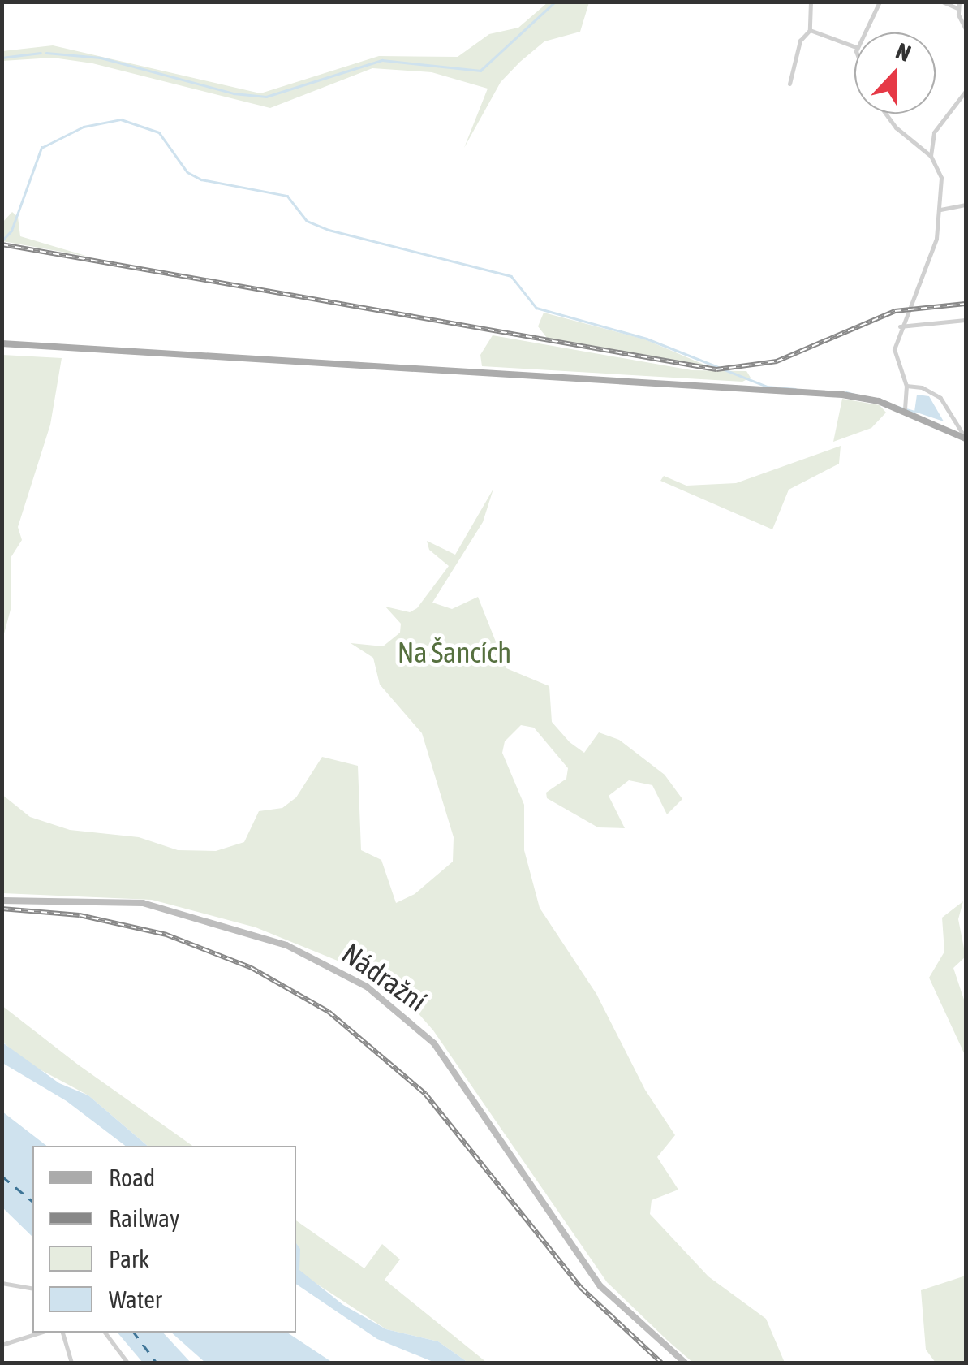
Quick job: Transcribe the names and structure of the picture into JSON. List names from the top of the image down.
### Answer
{
  "streets": {
    "main road": ["Nádražní"]
  },
  "parks": ["Na Šancích"],
  "legend": [
    "Road",
    "Railway",
    "Park",
    "Water"
  ],
  "north": "top"
}
